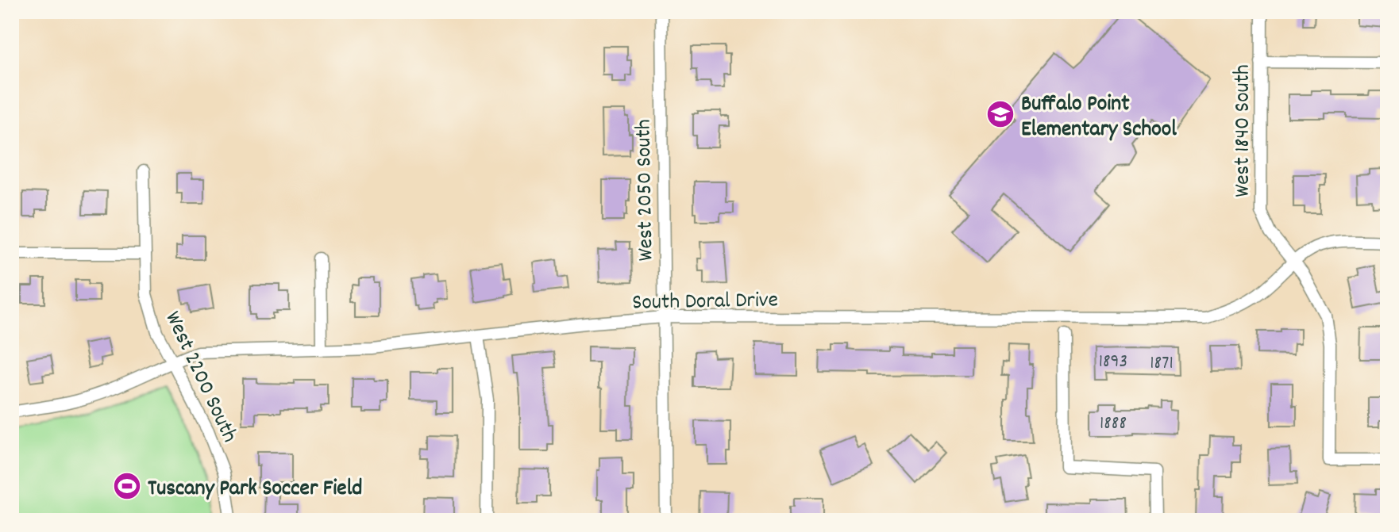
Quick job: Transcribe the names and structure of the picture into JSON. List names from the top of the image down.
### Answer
{
  "streets": {
    "street": [
      "West 1840 South",
      "West 2050 South",
      "South Doral Drive",
      "West 2200 South"
    ]
  },
  "crossings": [
    ["West 1840 South", "South Doral Drive"],
    ["West 2050 South", "South Doral Drive"],
    ["South Doral Drive", "West 2200 South"]
  ],
  "places": {
    "school or university": ["Buffalo Point Elementary School"],
    "sports": ["Tuscany Park Soccer Field"]
  },
  "house_numbers": ["1893", "1871", "1888"]
}
